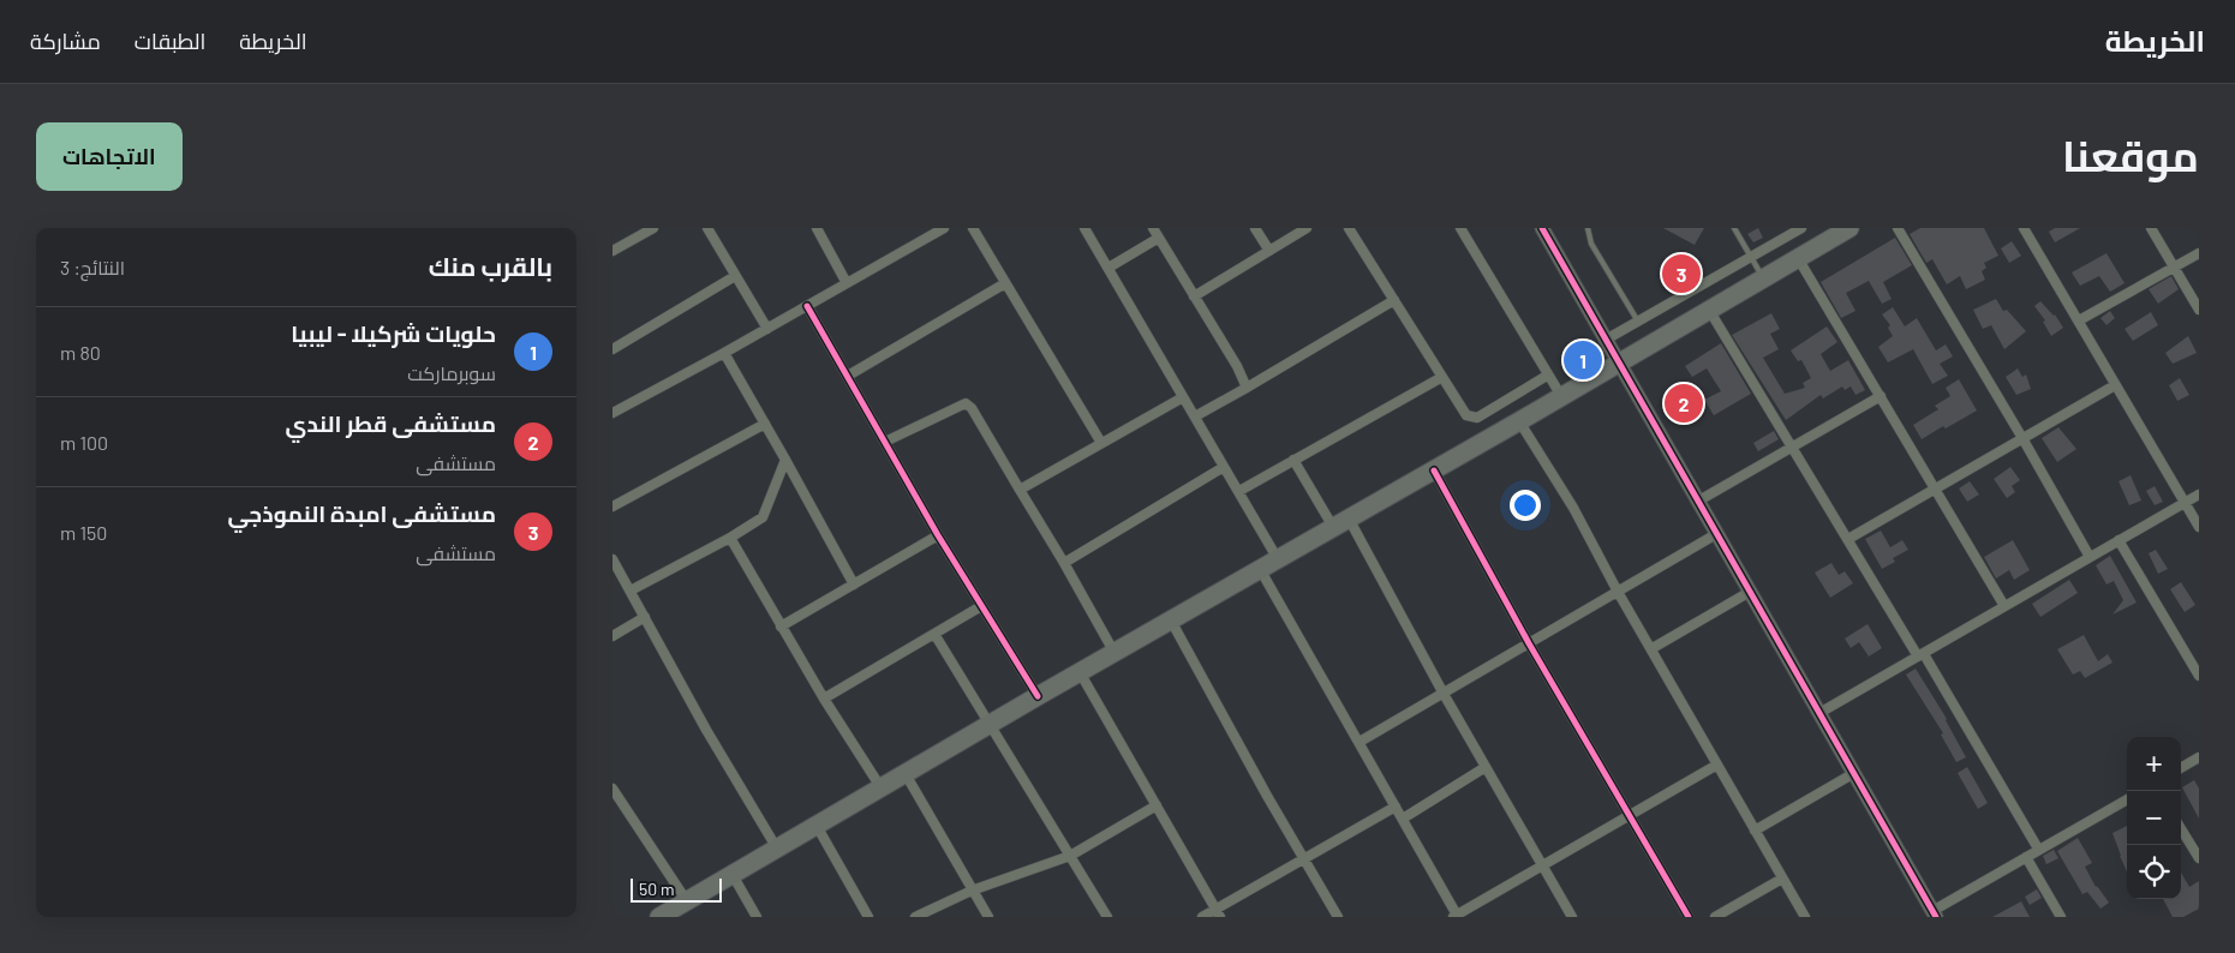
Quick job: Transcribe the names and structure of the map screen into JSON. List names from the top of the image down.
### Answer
{
  "scale_bar": "50 m",
  "page": {
    "header": "الخريطة",
    "nav": ["الخريطة", "الطبقات", "مشاركة"],
    "title": "موقعنا",
    "buttons": "الاتجاهات",
    "heading": ["بالقرب منك", "النتائج: 3"],
    "pins": ["3", "1", "2"],
    "list": [
      {
        "mark": "1",
        "name": "حلويات شركيلا - ليبيا",
        "note": "سوبرماركت",
        "value": "80 m"
      },
      {
        "mark": "2",
        "name": "مستشفى قطر الندي",
        "note": "مستشفى",
        "value": "100 m"
      },
      {
        "mark": "3",
        "name": "مستشفى امبدة النموذجي",
        "note": "مستشفى",
        "value": "150 m"
      }
    ],
    "map_buttons": ["+", "−"],
    "scale": "50 m"
  }
}
